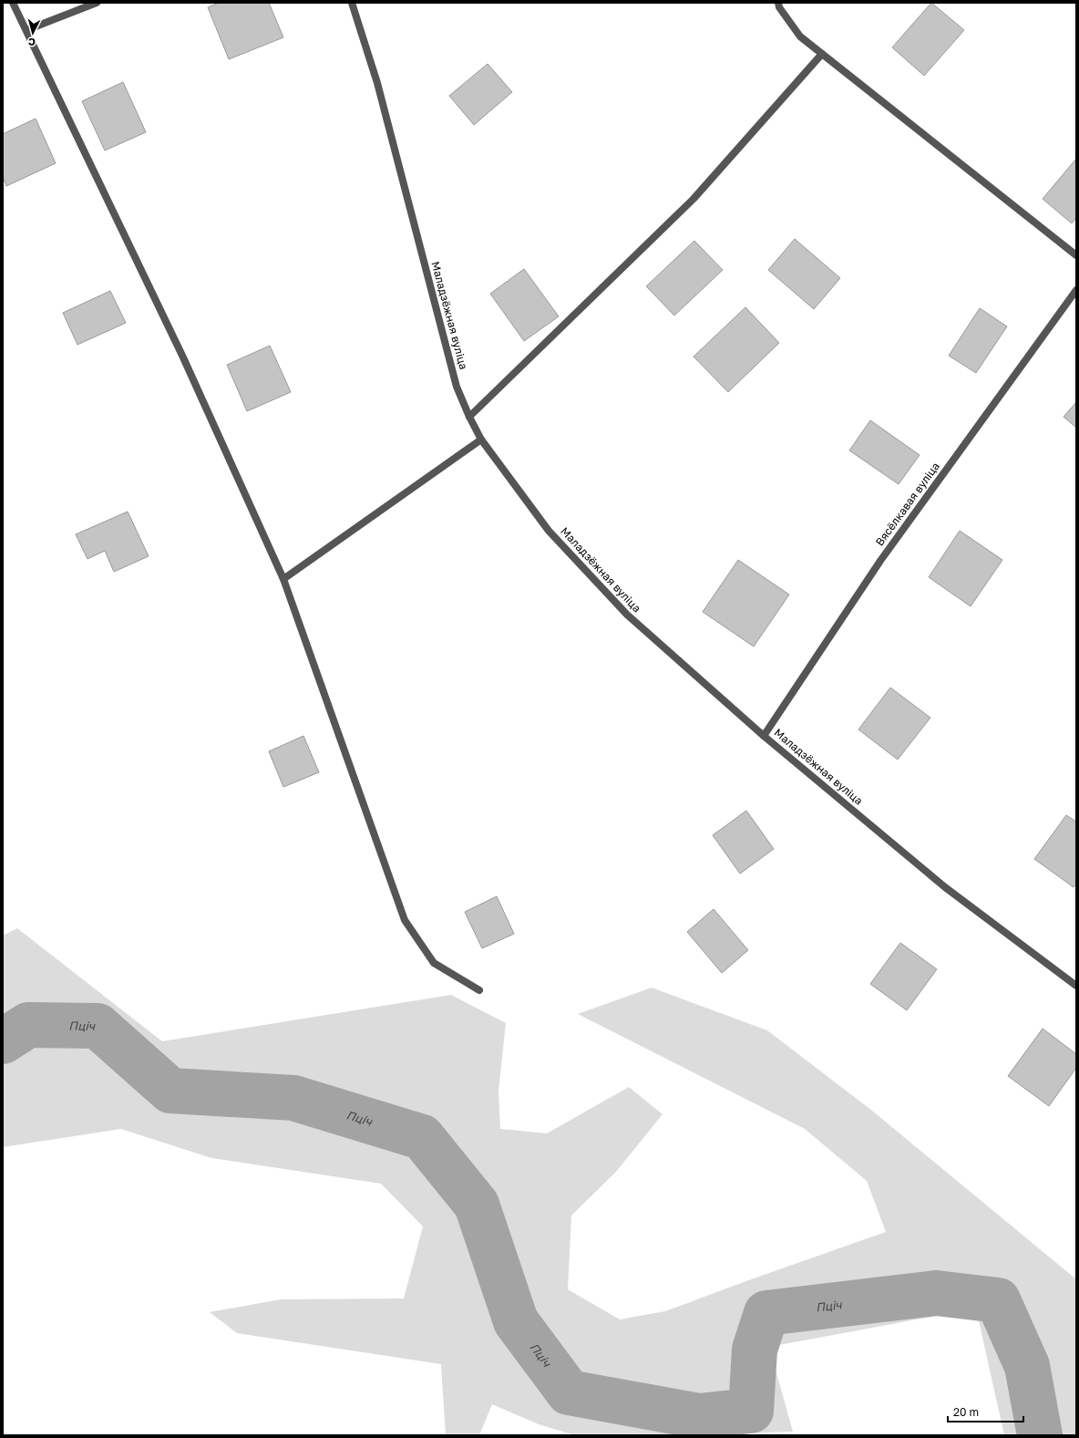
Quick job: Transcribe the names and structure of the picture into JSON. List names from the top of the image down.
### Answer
{
  "streets": {
    "street": ["Маладзёжная вуліца", "Вясёлкавая вуліца"]
  },
  "crossings": [
    ["Маладзёжная вуліца", "Вясёлкавая вуліца"]
  ],
  "water": ["Пціч"],
  "scale_bar": "20 m",
  "north": "bottom"
}
